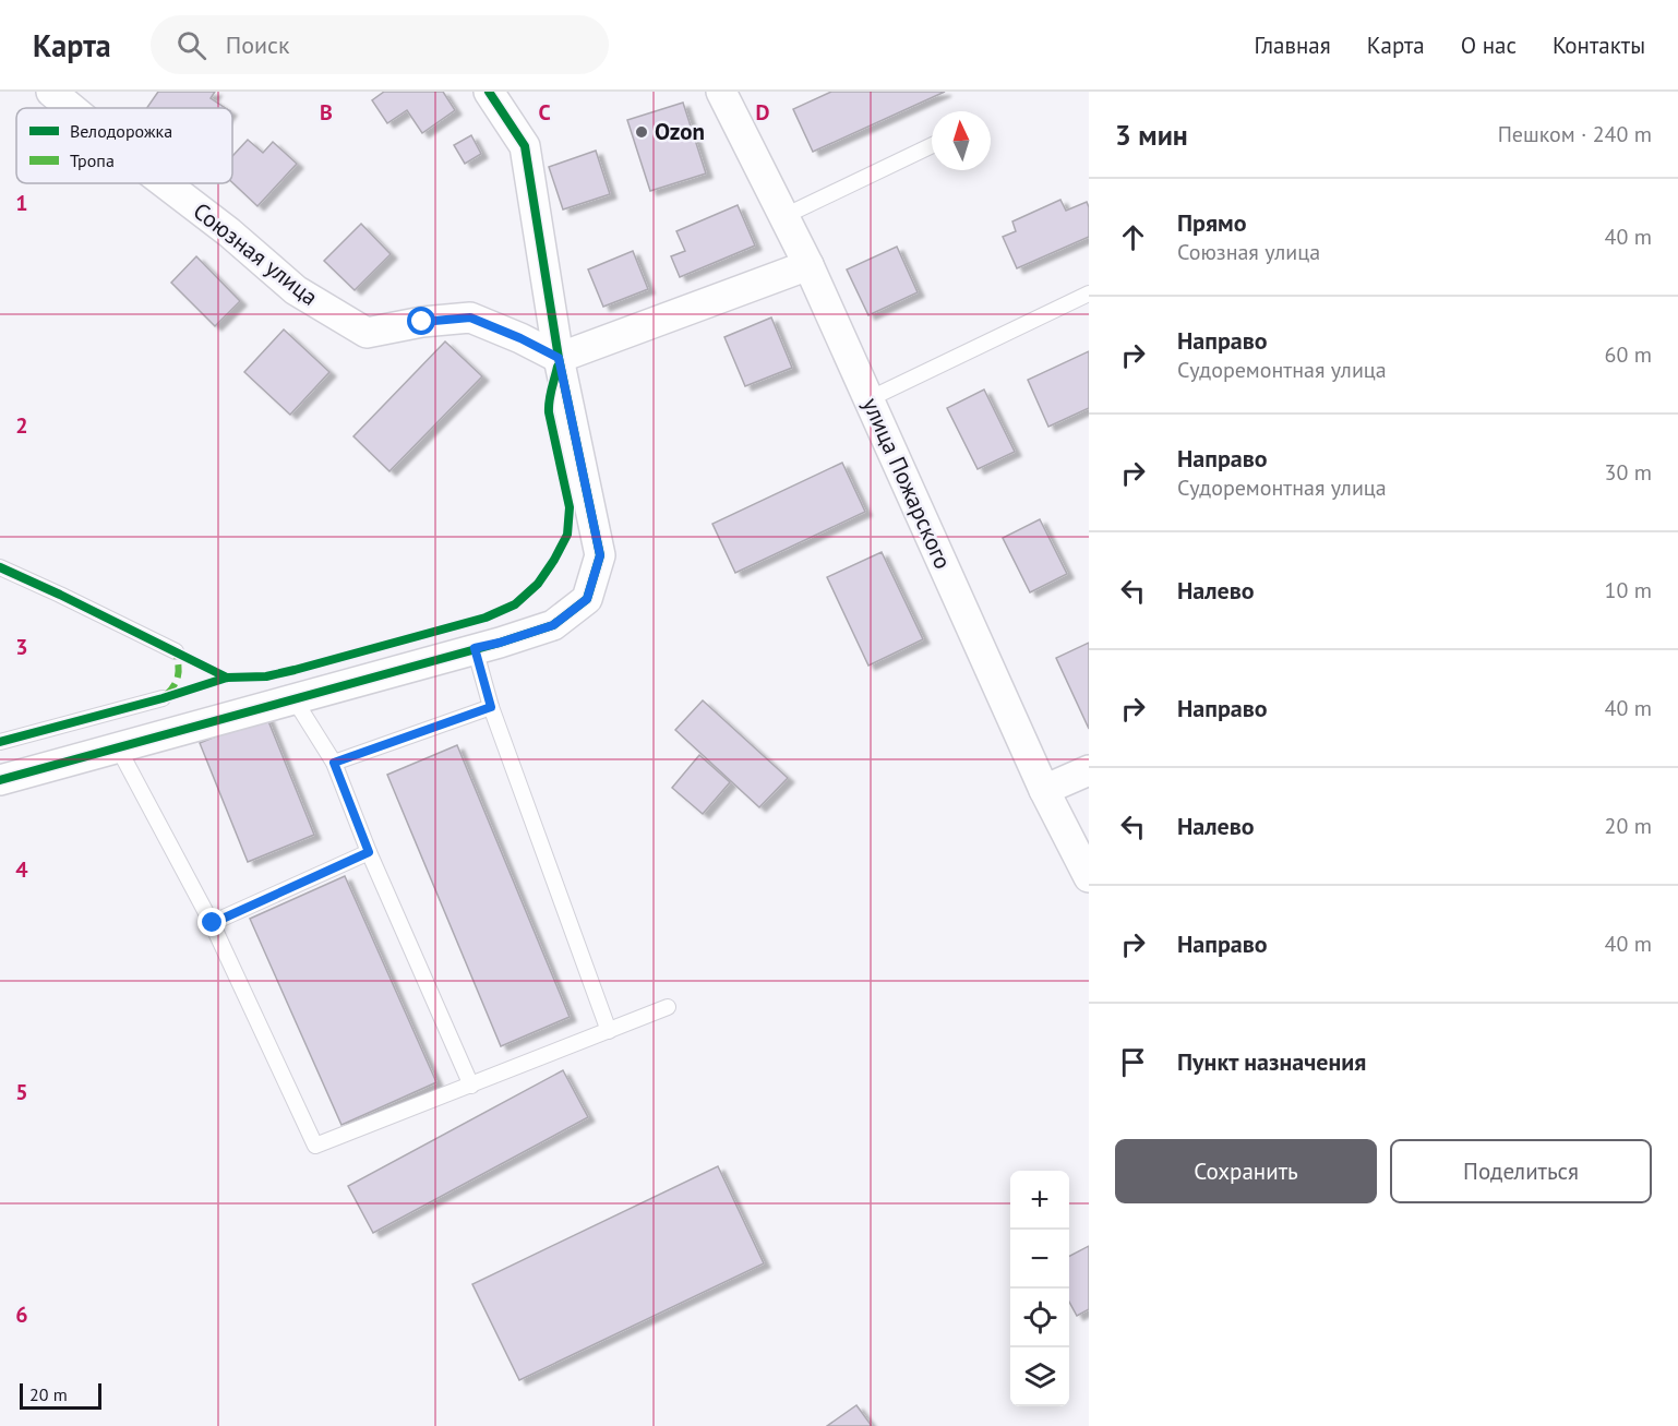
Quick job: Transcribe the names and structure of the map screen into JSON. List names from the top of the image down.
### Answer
{
  "streets": {
    "street": ["Союзная улица", "улица Пожарского"]
  },
  "places": ["Ozon"],
  "legend": ["Велодорожка", "Тропа"],
  "scale_bar": "20 m",
  "north": "top",
  "page": {
    "header": "Карта",
    "search": "Поиск",
    "nav": [
      "Главная",
      "Карта",
      "О нас",
      "Контакты"
    ],
    "heading": ["3 мин", "Пешком · 240 m"],
    "list": [
      ["Прямо", "Союзная улица", "40 m"],
      ["Направо", "Судоремонтная улица", "60 m"],
      ["Направо", "Судоремонтная улица", "30 m"],
      ["Налево", "10 m"],
      ["Направо", "40 m"],
      ["Налево", "20 m"],
      ["Направо", "40 m"],
      "Пункт назначения"
    ],
    "buttons": ["Сохранить", "Поделиться"],
    "map_buttons": ["+", "−"],
    "scale": "20 m"
  },
  "grid": {
    "columns": ["B", "C", "D"],
    "rows": [
      "1",
      "2",
      "3",
      "4",
      "5",
      "6"
    ]
  }
}
